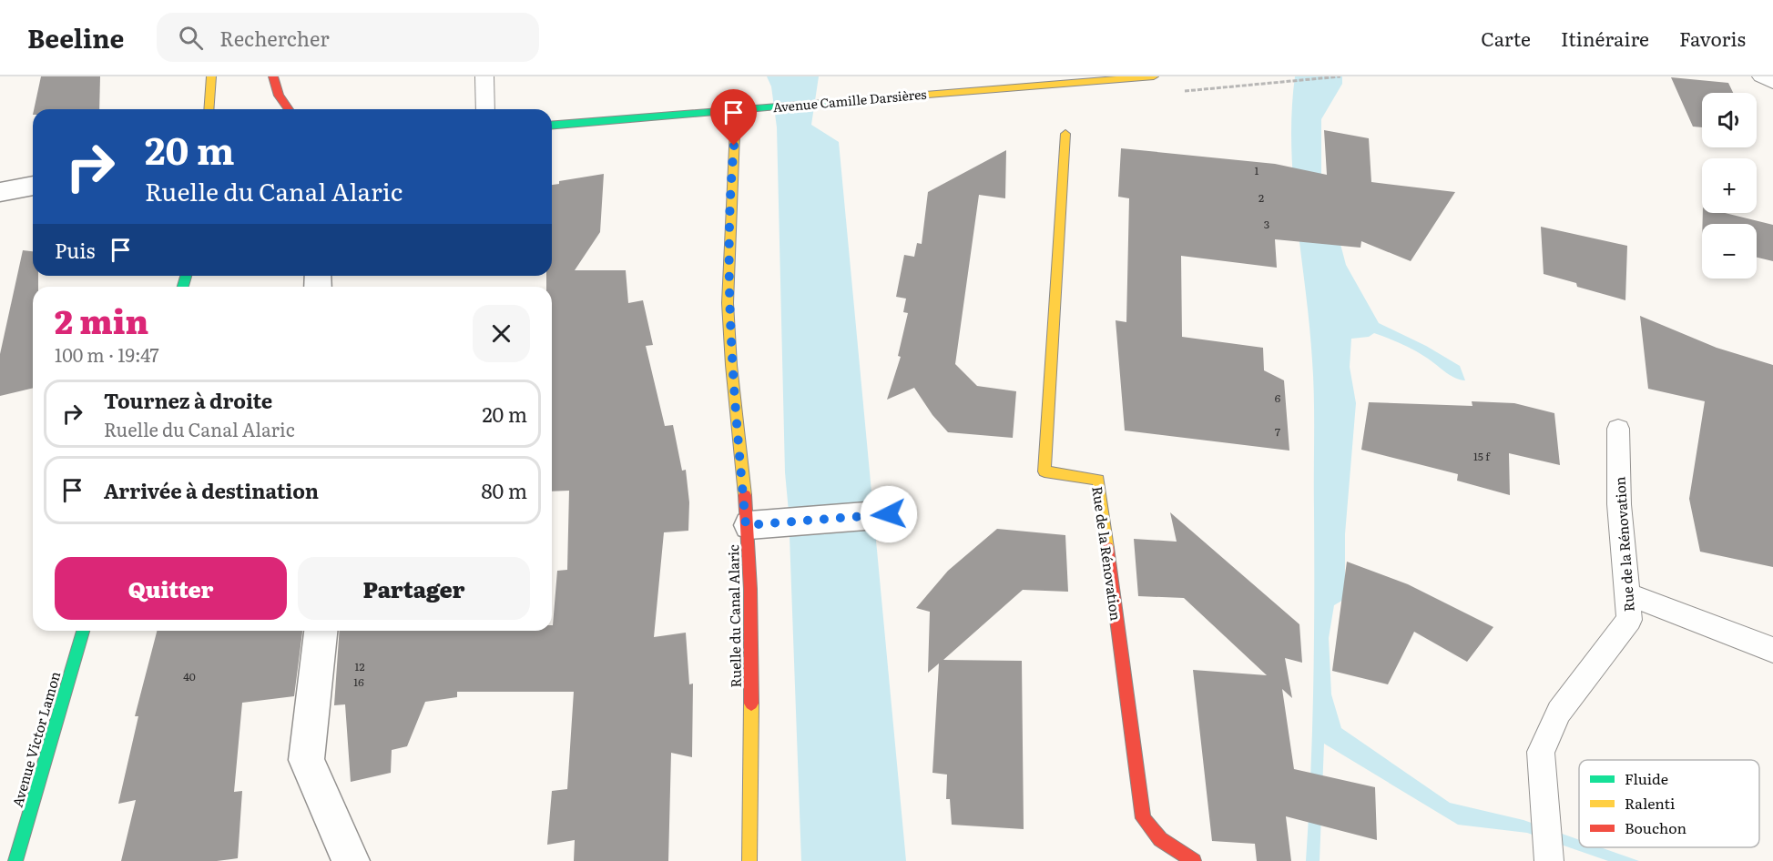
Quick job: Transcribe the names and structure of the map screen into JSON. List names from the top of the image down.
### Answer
{
  "streets": {
    "street": [
      "Avenue Camille Darsières",
      "Rue de la Rénovation",
      "Ruelle du Canal Alaric",
      "Avenue Victor Lamon"
    ]
  },
  "crossings": [
    ["Avenue Camille Darsières", "Ruelle du Canal Alaric"]
  ],
  "house_numbers": [
    "1",
    "2",
    "3",
    "6",
    "7",
    "15 f",
    "12",
    "40",
    "16"
  ],
  "legend": ["Fluide", "Ralenti", "Bouchon"],
  "page": {
    "header": "Beeline",
    "search": "Rechercher",
    "nav": ["Carte", "Itinéraire", "Favoris"],
    "map_buttons": ["+", "−"],
    "turn": ["20 m", "Ruelle du Canal Alaric"],
    "then": "Puis",
    "heading": ["2 min", "100 m · 19:47"],
    "list": [
      {
        "name": "Tournez à droite",
        "note": "Ruelle du Canal Alaric",
        "value": "20 m"
      },
      {
        "name": "Arrivée à destination",
        "value": "80 m"
      }
    ],
    "buttons": ["Quitter", "Partager"]
  }
}
